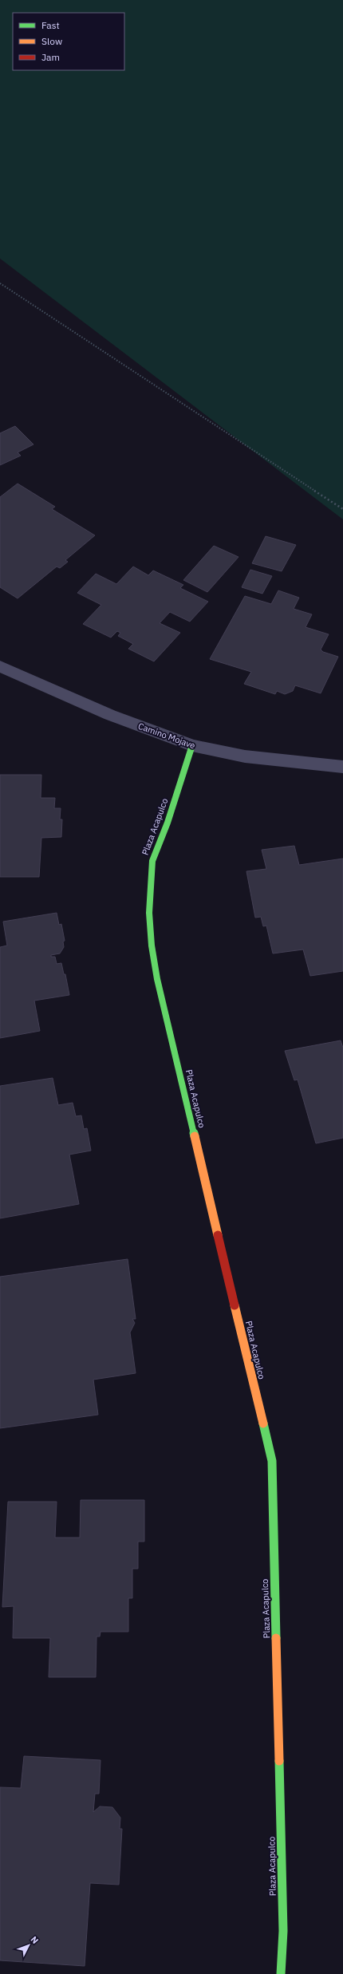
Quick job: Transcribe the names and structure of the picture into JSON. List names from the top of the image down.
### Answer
{
  "streets": {
    "street": ["Camino Mojave", "Plaza Acapulco"]
  },
  "crossings": [
    ["Camino Mojave", "Plaza Acapulco"]
  ],
  "legend": ["Fast", "Slow", "Jam"],
  "north": "top right"
}
